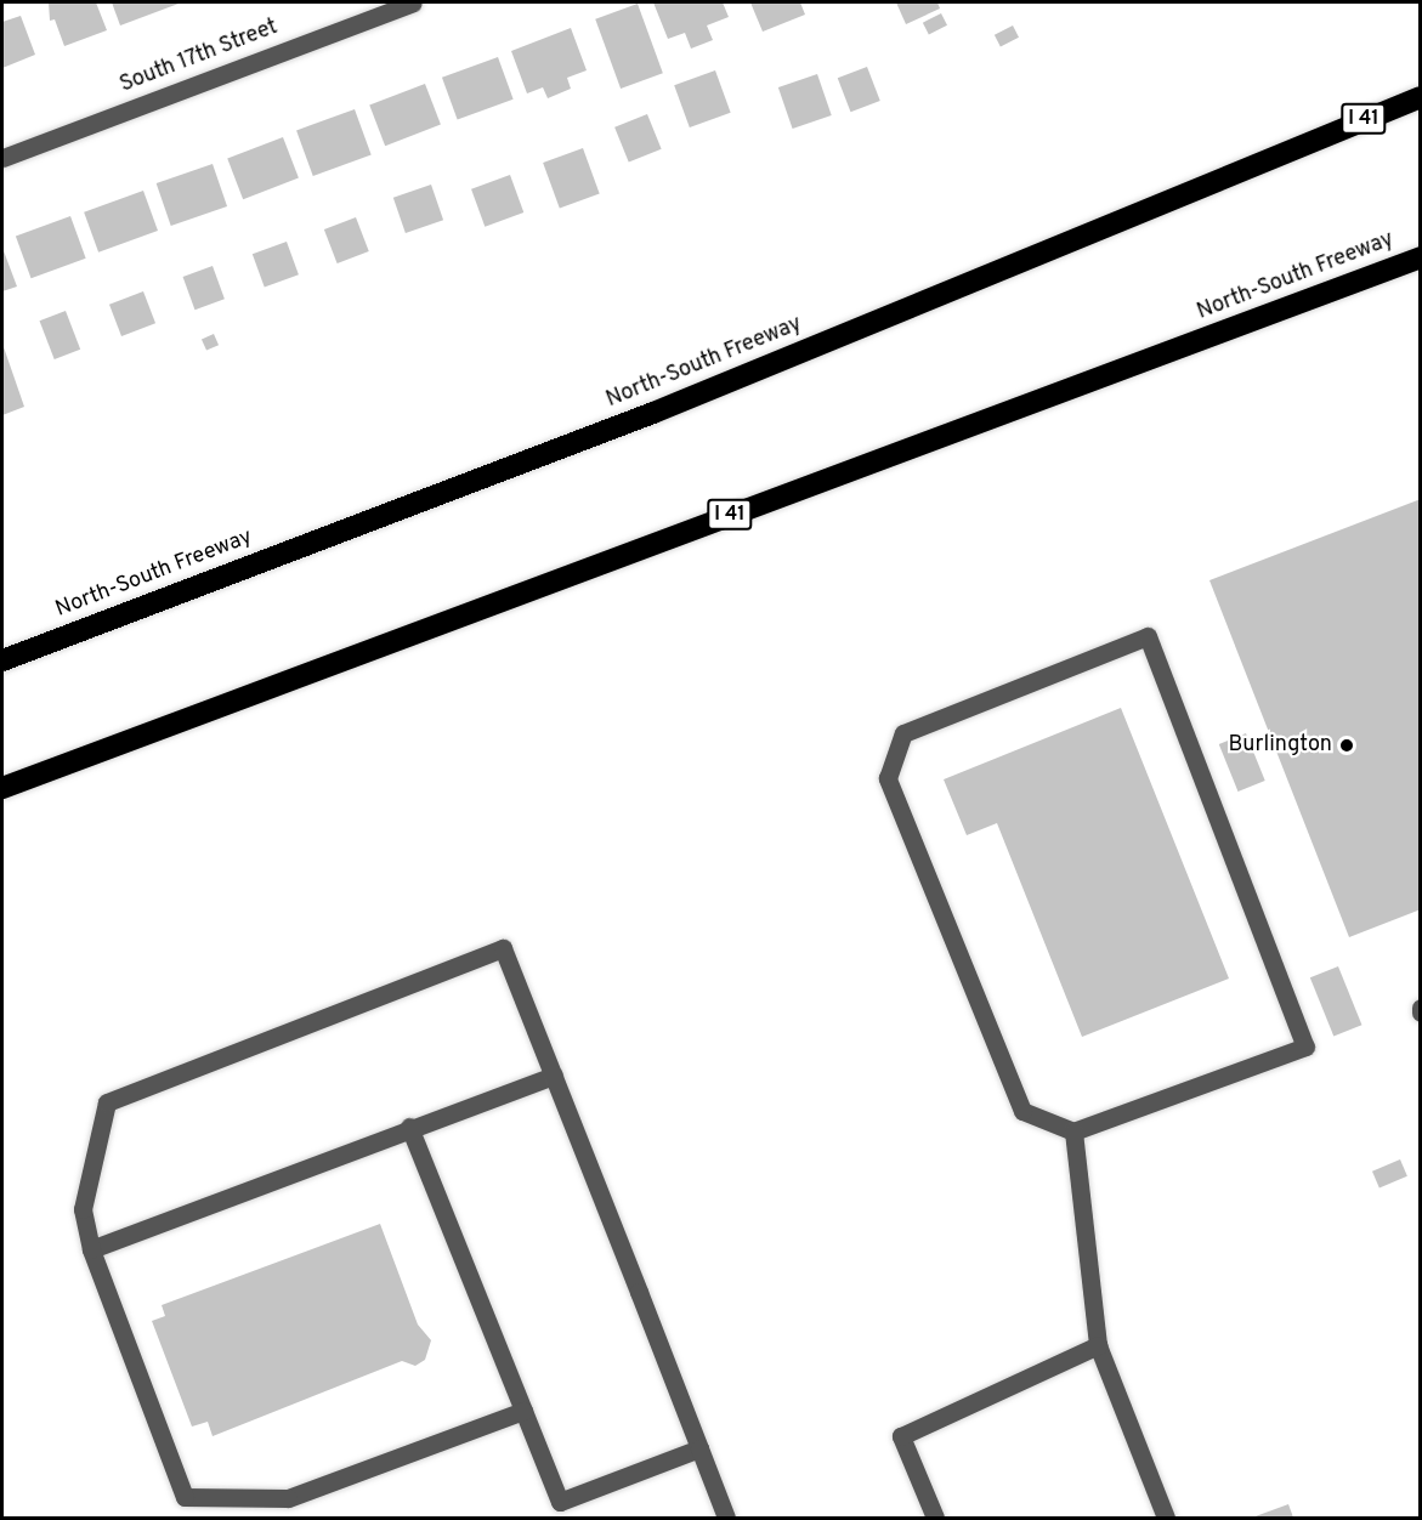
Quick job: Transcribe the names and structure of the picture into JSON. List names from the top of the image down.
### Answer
{
  "streets": {
    "highway": ["I 41", "North-South Freeway"],
    "street": ["South 17th Street"]
  },
  "places": ["Burlington"]
}
